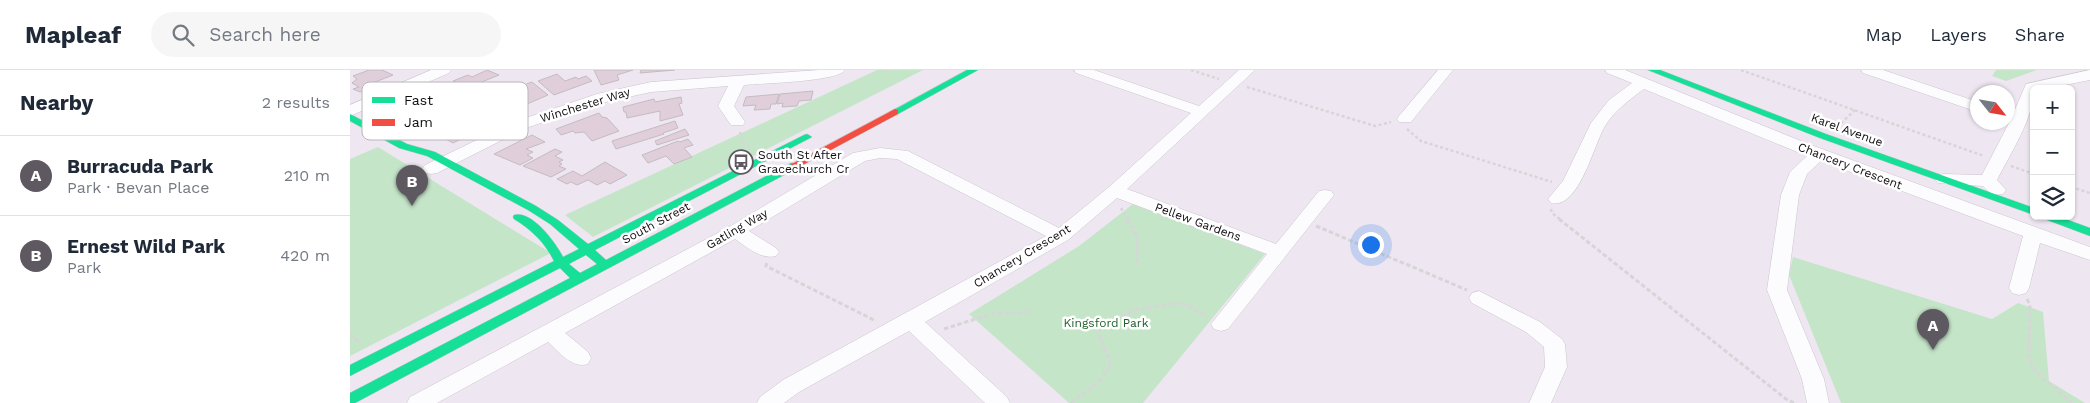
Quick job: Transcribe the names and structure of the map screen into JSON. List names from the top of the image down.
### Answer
{
  "streets": {
    "main road": ["Karel Avenue", "South Street"],
    "street": [
      "Winchester Way",
      "Chancery Crescent",
      "Pellew Gardens",
      "Gatling Way"
    ]
  },
  "crossings": [
    ["Karel Avenue", "Chancery Crescent"],
    ["Chancery Crescent", "Pellew Gardens"],
    ["Chancery Crescent", "Gatling Way"]
  ],
  "parks": ["Kingsford Park"],
  "places": {
    "bus stop": ["South St After Gracechurch Cr"]
  },
  "legend": ["Fast", "Jam"],
  "north": "bottom right",
  "page": {
    "header": "Mapleaf",
    "search": "Search here",
    "nav": ["Map", "Layers", "Share"],
    "heading": ["Nearby", "2 results"],
    "map_buttons": ["+", "−"],
    "list": [
      {
        "mark": "A",
        "name": "Burracuda Park",
        "note": "Park · Bevan Place",
        "value": "210 m"
      },
      {
        "mark": "B",
        "name": "Ernest Wild Park",
        "note": "Park",
        "value": "420 m"
      }
    ],
    "pins": ["B", "A"]
  }
}
